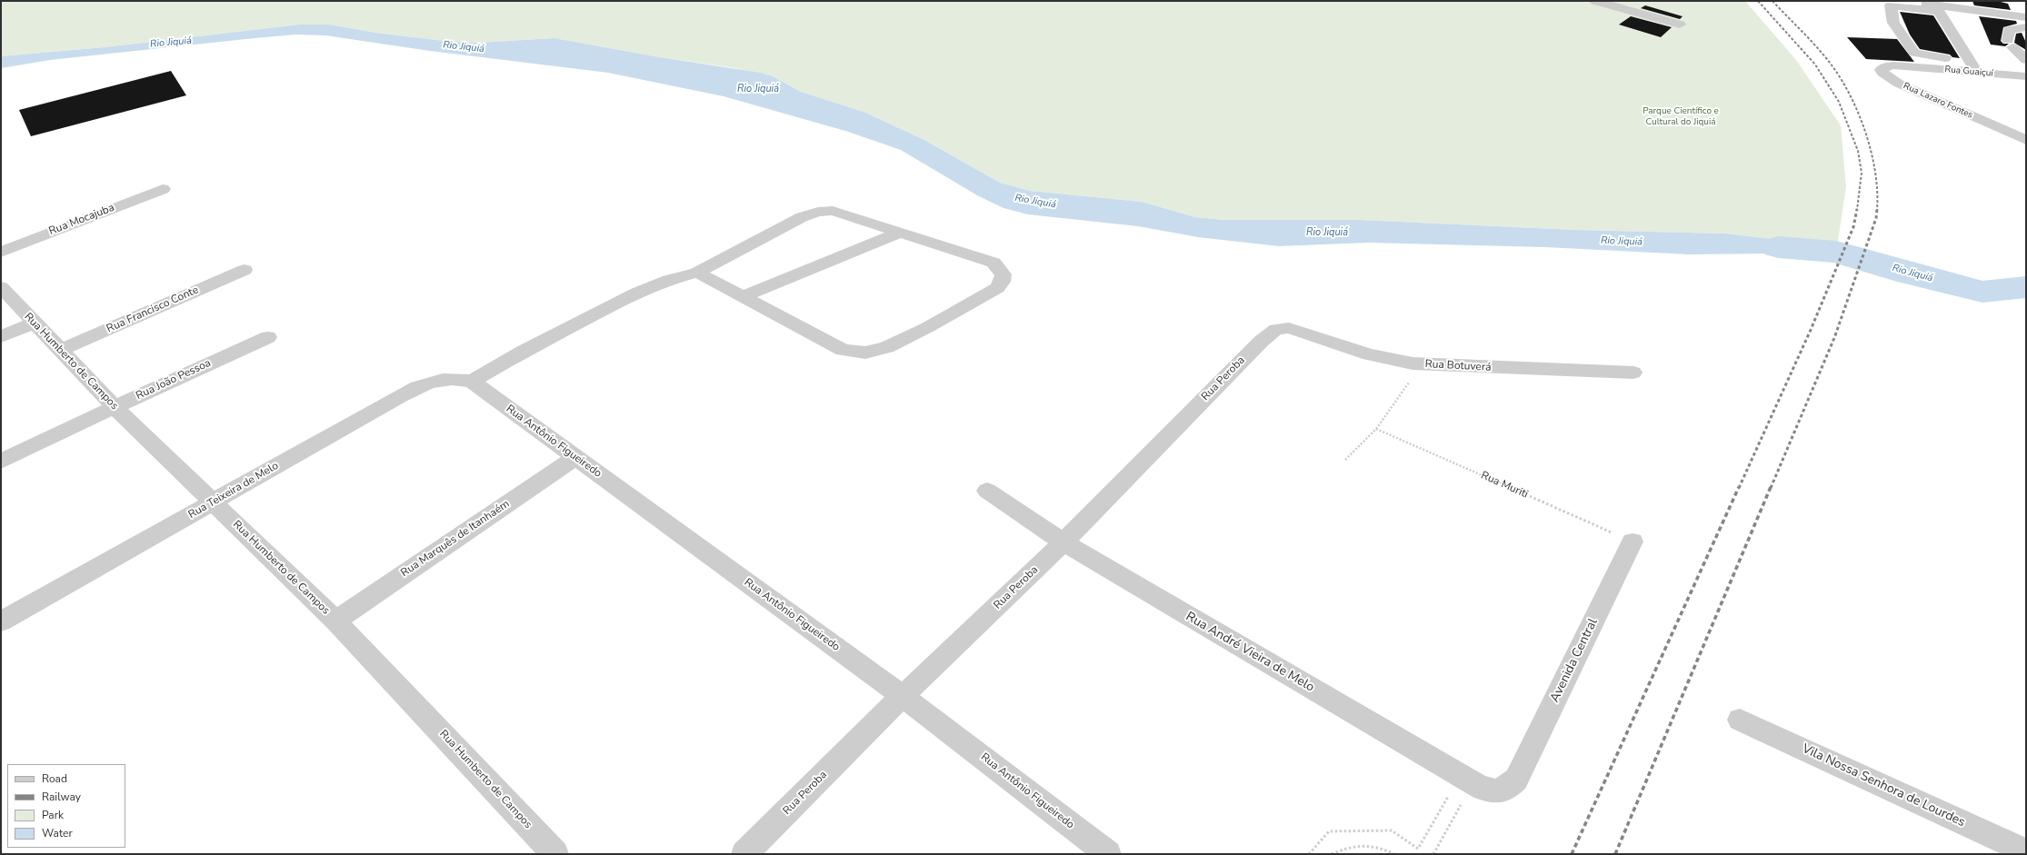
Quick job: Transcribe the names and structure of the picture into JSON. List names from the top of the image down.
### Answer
{
  "streets": {
    "street": [
      "Rua Guaiçuí",
      "Rua Lazaro Fontes",
      "Rua Mocajuba",
      "Rua Francisco Conte",
      "Rua Humberto de Campos",
      "Rua Botuverá",
      "Rua Peroba",
      "Rua João Pessoa",
      "Rua Antônio Figueiredo",
      "Rua Teixeira de Melo",
      "Rua Marquês de Itanhaém",
      "Rua André Vieira de Melo",
      "Avenida Central",
      "Vila Nossa Senhora de Lourdes"
    ],
    "path": ["Rua Muriti"]
  },
  "crossings": [
    ["Rua Guaiçuí", "Rua Lazaro Fontes"],
    ["Rua Francisco Conte", "Rua Humberto de Campos"],
    ["Rua Humberto de Campos", "Rua João Pessoa"],
    ["Rua Humberto de Campos", "Rua Teixeira de Melo"],
    ["Rua Humberto de Campos", "Rua Marquês de Itanhaém"],
    ["Rua Botuverá", "Rua Peroba"],
    ["Rua Peroba", "Rua Antônio Figueiredo"],
    ["Rua Peroba", "Rua André Vieira de Melo"],
    ["Rua Antônio Figueiredo", "Rua Teixeira de Melo"],
    ["Rua Antônio Figueiredo", "Rua Marquês de Itanhaém"],
    ["Rua Muriti", "Avenida Central"],
    ["Rua André Vieira de Melo", "Avenida Central"]
  ],
  "water": ["Rio Jiquiá"],
  "parks": ["Parque Científico e Cultural do Jiquiá"],
  "legend": [
    "Road",
    "Railway",
    "Park",
    "Water"
  ]
}
